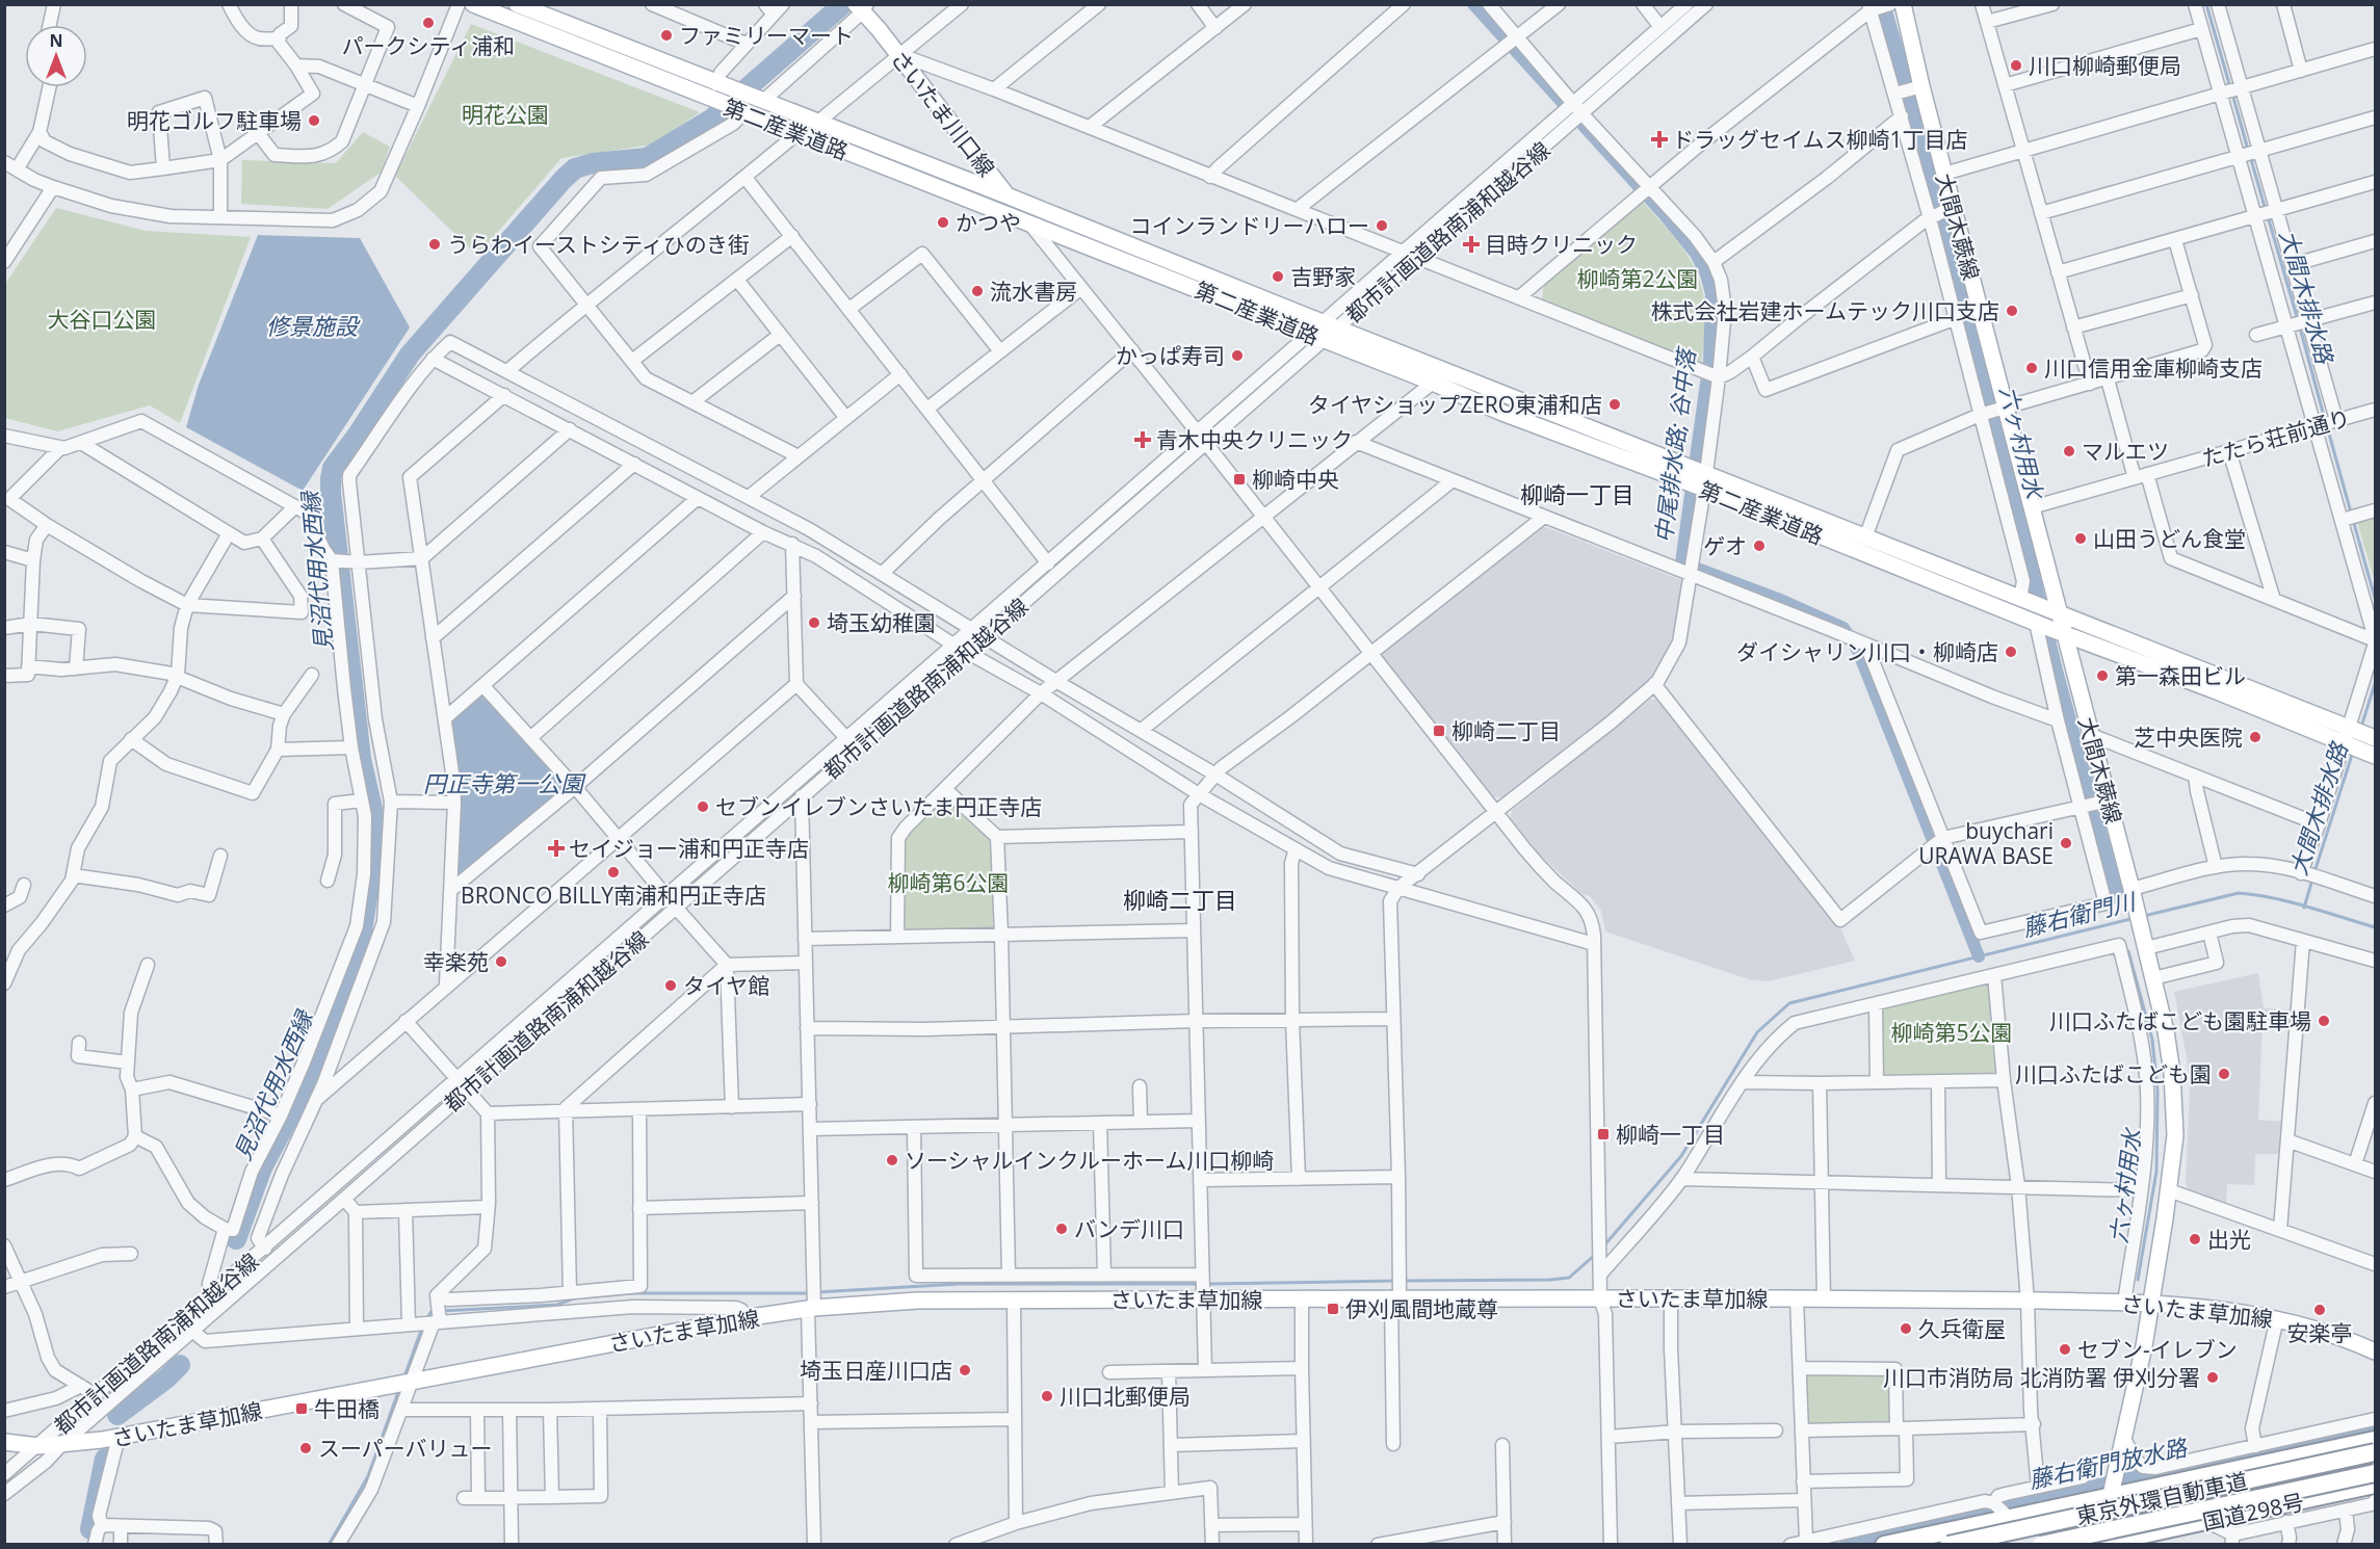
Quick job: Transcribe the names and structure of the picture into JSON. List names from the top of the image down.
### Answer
{
  "streets": {
    "highway": ["東京外環自動車道", "国道298号"],
    "main road": [
      "さいたま川口線",
      "第二産業道路",
      "大間木蕨線",
      "さいたま草加線"
    ],
    "street": ["都市計画道路南浦和越谷線", "たたら荘前通り"]
  },
  "crossings": [
    ["さいたま川口線", "第二産業道路"],
    ["第二産業道路", "大間木蕨線"],
    ["第二産業道路", "都市計画道路南浦和越谷線"],
    ["大間木蕨線", "たたら荘前通り"],
    ["大間木蕨線", "さいたま草加線"],
    ["大間木蕨線", "国道298号"],
    ["都市計画道路南浦和越谷線", "さいたま草加線"]
  ],
  "districts": ["柳崎一丁目", "柳崎二丁目"],
  "water": [
    "大間木排水路",
    "修景施設",
    "六ヶ村用水",
    "中尾排水路; 谷中落",
    "見沼代用水西縁",
    "円正寺第一公園",
    "藤右衛門川",
    "藤右衛門放水路"
  ],
  "parks": [
    "明花公園",
    "柳崎第2公園",
    "大谷口公園",
    "柳崎第6公園",
    "柳崎第5公園"
  ],
  "places": {
    "other": [
      "パークシティ浦和",
      "ファミリーマート",
      "川口柳崎郵便局",
      "明花ゴルフ駐車場",
      "かつや",
      "コインランドリーハロー",
      "うらわイーストシティひのき街",
      "吉野家",
      "流水書房",
      "株式会社岩建ホームテック川口支店",
      "かっぱ寿司",
      "川口信用金庫柳崎支店",
      "タイヤショップZERO東浦和店",
      "マルエツ",
      "山田うどん食堂",
      "ゲオ",
      "埼玉幼稚園",
      "ダイシャリン川口・柳崎店",
      "第一森田ビル",
      "芝中央医院",
      "セブンイレブンさいたま円正寺店",
      "buychari URAWA BASE",
      "BRONCO BILLY南浦和円正寺店",
      "幸楽苑",
      "タイヤ館",
      "川口ふたばこども園駐車場",
      "川口ふたばこども園",
      "ソーシャルインクルーホーム川口柳崎",
      "バンデ川口",
      "出光",
      "安楽亭",
      "久兵衛屋",
      "セブン-イレブン",
      "埼玉日産川口店",
      "川口市消防局 北消防署 伊刈分署",
      "川口北郵便局",
      "スーパーバリュー"
    ],
    "health": [
      "ドラッグセイムス柳崎1丁目店",
      "目時クリニック",
      "青木中央クリニック",
      "セイジョー浦和円正寺店"
    ],
    "transit": [
      "柳崎中央",
      "柳崎二丁目",
      "柳崎一丁目",
      "伊刈風間地蔵尊",
      "牛田橋"
    ]
  },
  "north": "top"
}
